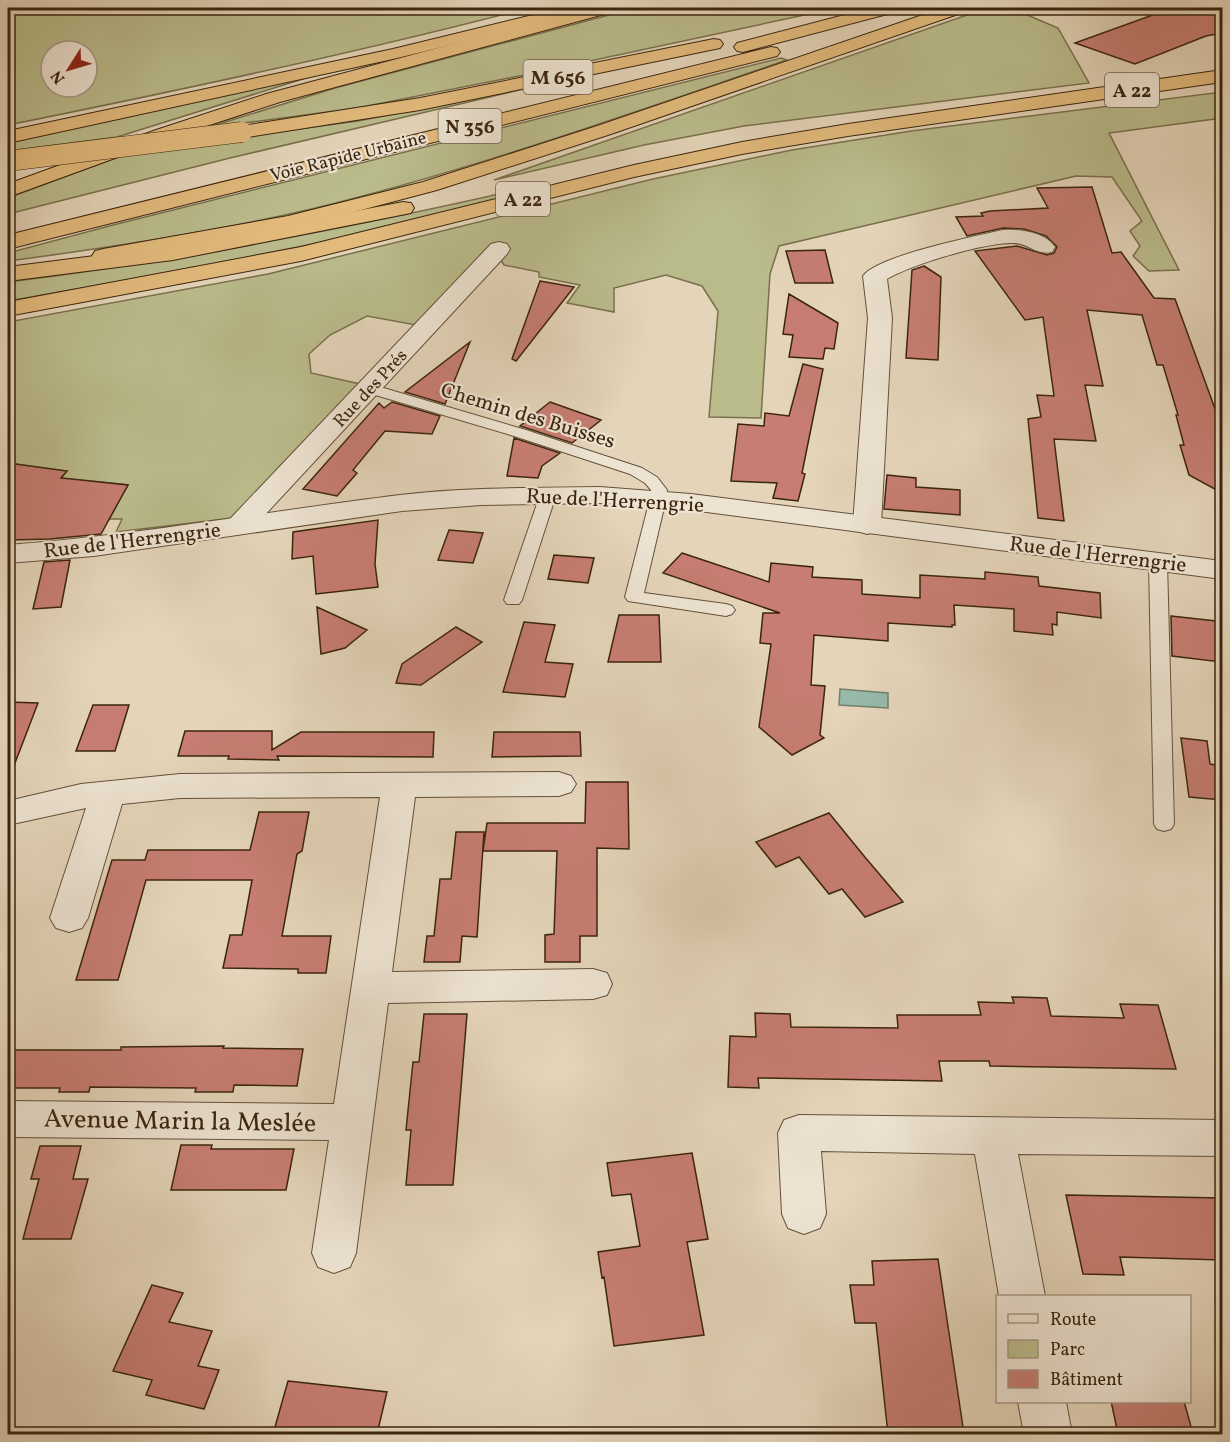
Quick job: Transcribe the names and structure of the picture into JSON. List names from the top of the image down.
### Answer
{
  "streets": {
    "highway": [
      "M 656",
      "A 22",
      "N 356",
      "Voie Rapide Urbaine"
    ],
    "street": ["Rue des Prés", "Rue de l'Herrengrie", "Avenue Marin la Meslée"],
    "lane": ["Chemin des Buisses"]
  },
  "crossings": [
    ["Rue des Prés", "Chemin des Buisses"],
    ["Rue des Prés", "Rue de l'Herrengrie"],
    ["Chemin des Buisses", "Rue de l'Herrengrie"]
  ],
  "legend": ["Route", "Parc", "Bâtiment"],
  "north": "bottom left"
}
